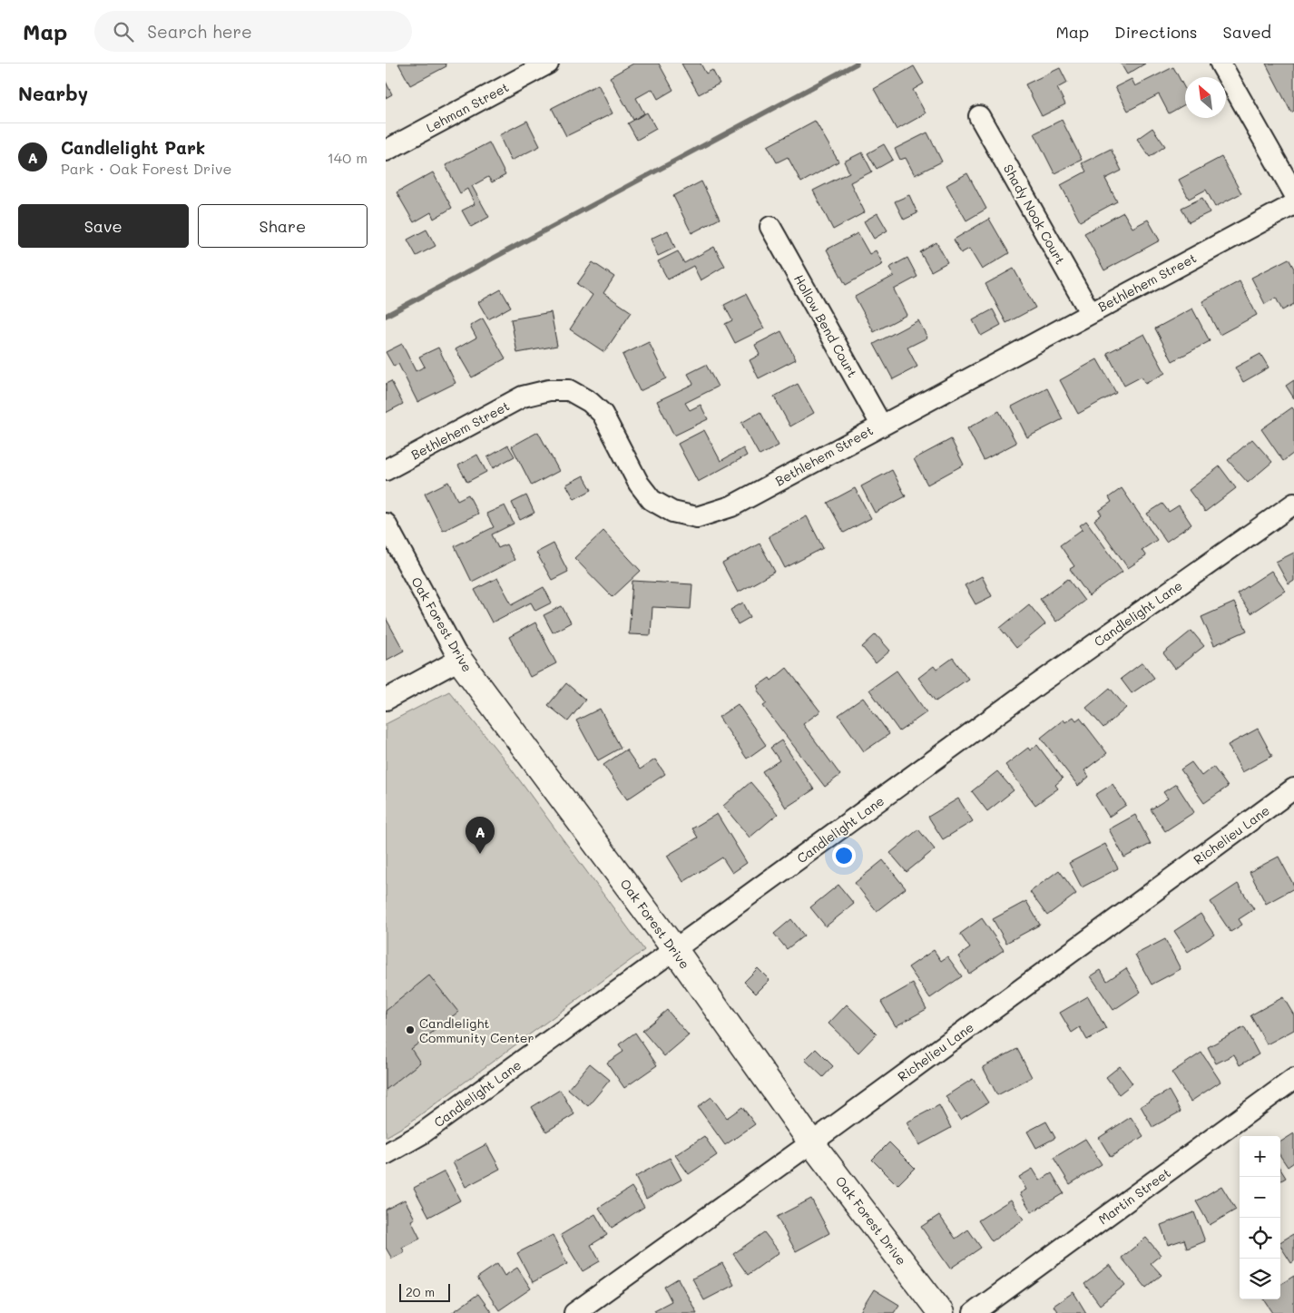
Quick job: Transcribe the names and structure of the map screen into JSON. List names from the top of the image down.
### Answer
{
  "streets": {
    "street": [
      "Lehman Street",
      "Shady Nook Court",
      "Bethlehem Street",
      "Hollow Bend Court",
      "Candlelight Lane",
      "Oak Forest Drive",
      "Richelieu Lane",
      "Martin Street"
    ]
  },
  "crossings": [
    ["Shady Nook Court", "Bethlehem Street"],
    ["Bethlehem Street", "Hollow Bend Court"],
    ["Candlelight Lane", "Oak Forest Drive"],
    ["Oak Forest Drive", "Richelieu Lane"]
  ],
  "places": ["Candlelight Community Center"],
  "scale_bar": "20 m",
  "north": "top left",
  "page": {
    "header": "Map",
    "search": "Search here",
    "nav": ["Map", "Directions", "Saved"],
    "heading": "Nearby",
    "list": [
      {
        "mark": "A",
        "name": "Candlelight Park",
        "note": "Park · Oak Forest Drive",
        "value": "140 m"
      }
    ],
    "buttons": ["Save", "Share"],
    "pins": "A",
    "map_buttons": ["+", "−"],
    "scale": "20 m"
  }
}
